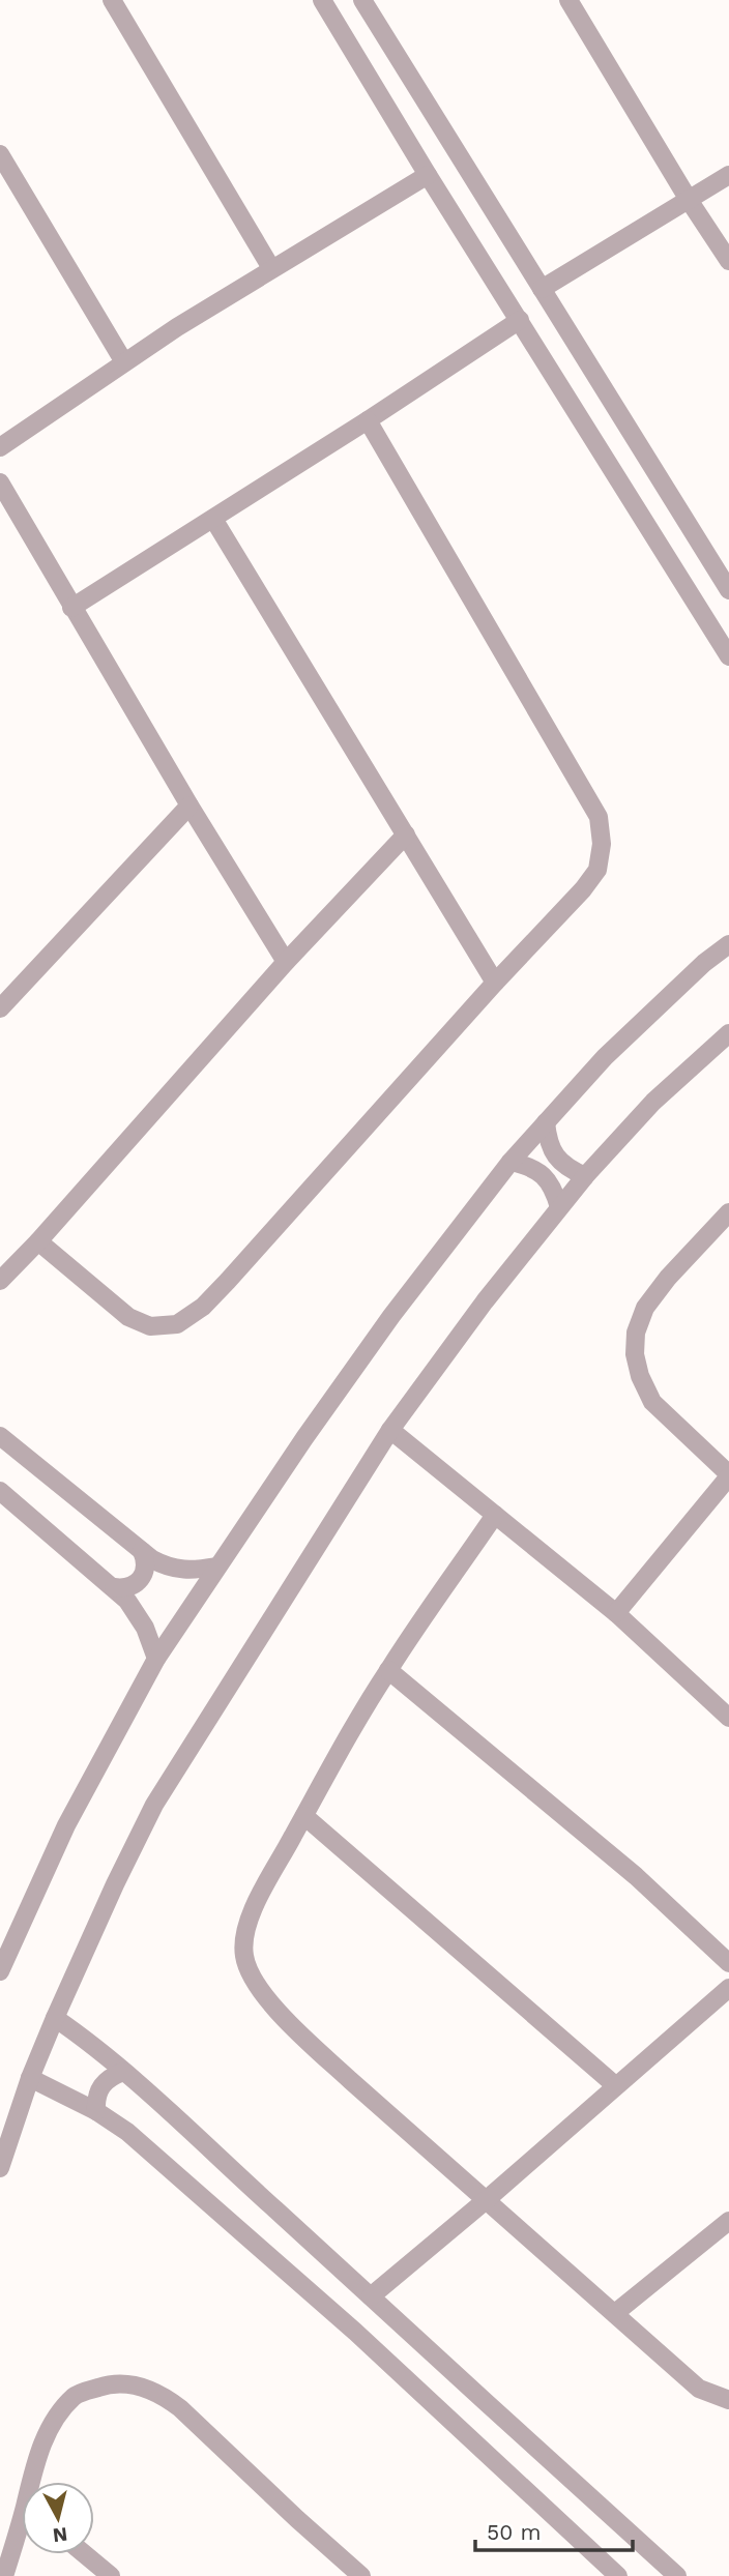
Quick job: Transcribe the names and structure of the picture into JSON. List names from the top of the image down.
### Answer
{
  "scale_bar": "50 m",
  "north": "bottom"
}
